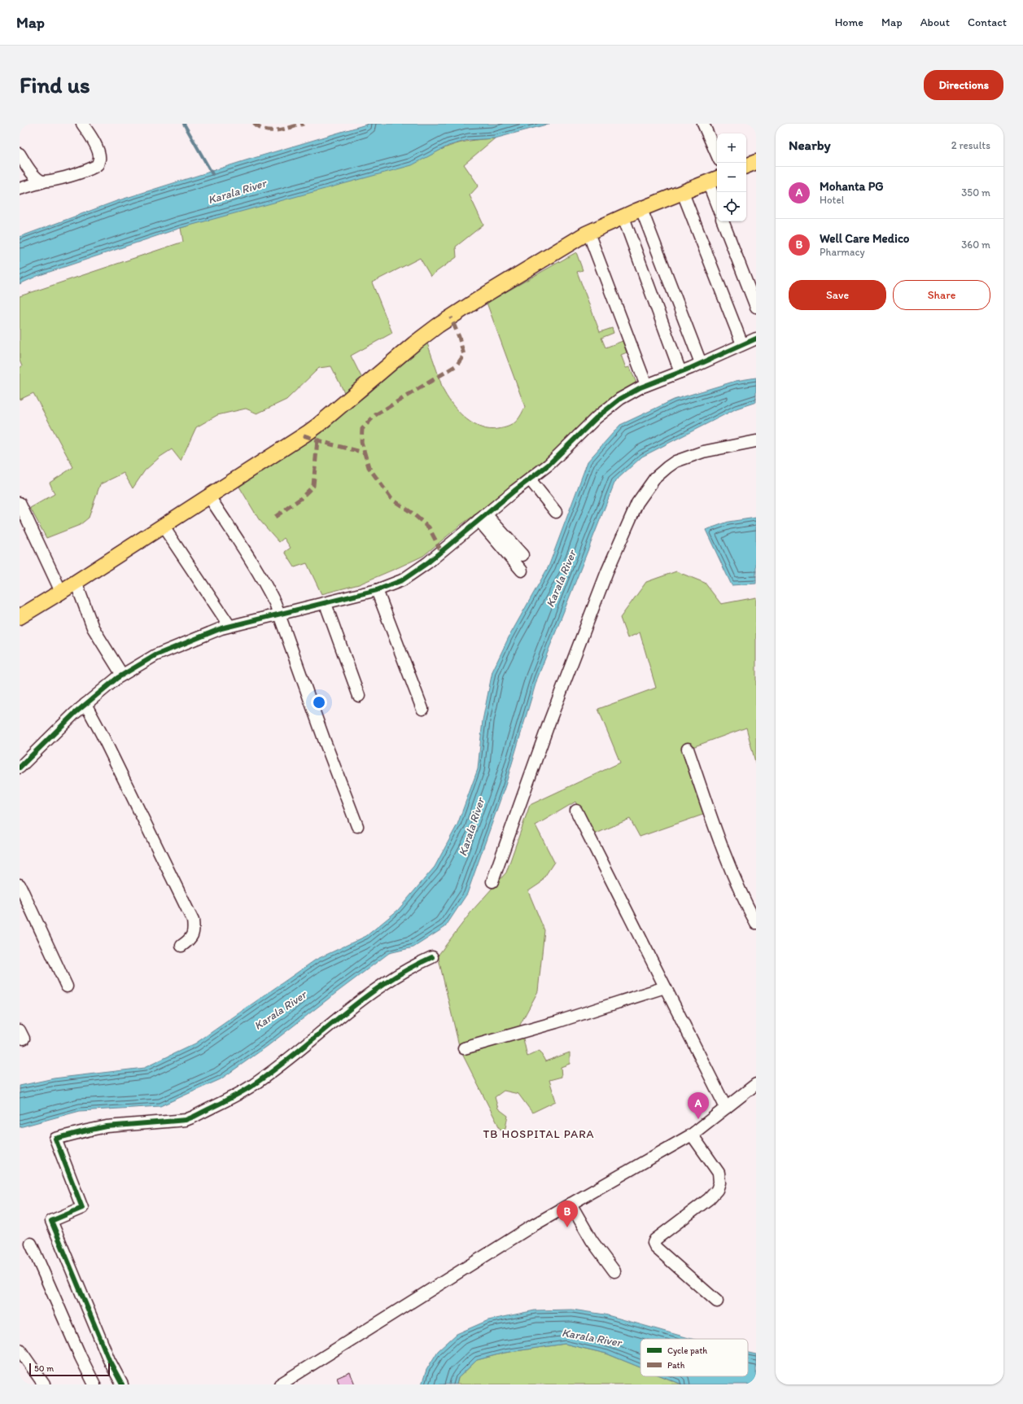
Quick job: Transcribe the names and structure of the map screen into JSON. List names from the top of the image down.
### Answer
{
  "districts": ["TB HOSPITAL PARA"],
  "water": ["Karala River"],
  "legend": ["Cycle path", "Path"],
  "scale_bar": "50 m",
  "page": {
    "header": "Map",
    "nav": [
      "Home",
      "Map",
      "About",
      "Contact"
    ],
    "buttons": [
      "Directions",
      ["Save", "Share"]
    ],
    "title": "Find us",
    "heading": ["Nearby", "2 results"],
    "map_buttons": ["+", "−"],
    "list": [
      {
        "mark": "A",
        "name": "Mohanta PG",
        "note": "Hotel",
        "value": "350 m"
      },
      {
        "mark": "B",
        "name": "Well Care Medico",
        "note": "Pharmacy",
        "value": "360 m"
      }
    ],
    "pins": ["A", "B"],
    "scale": "50 m"
  }
}
